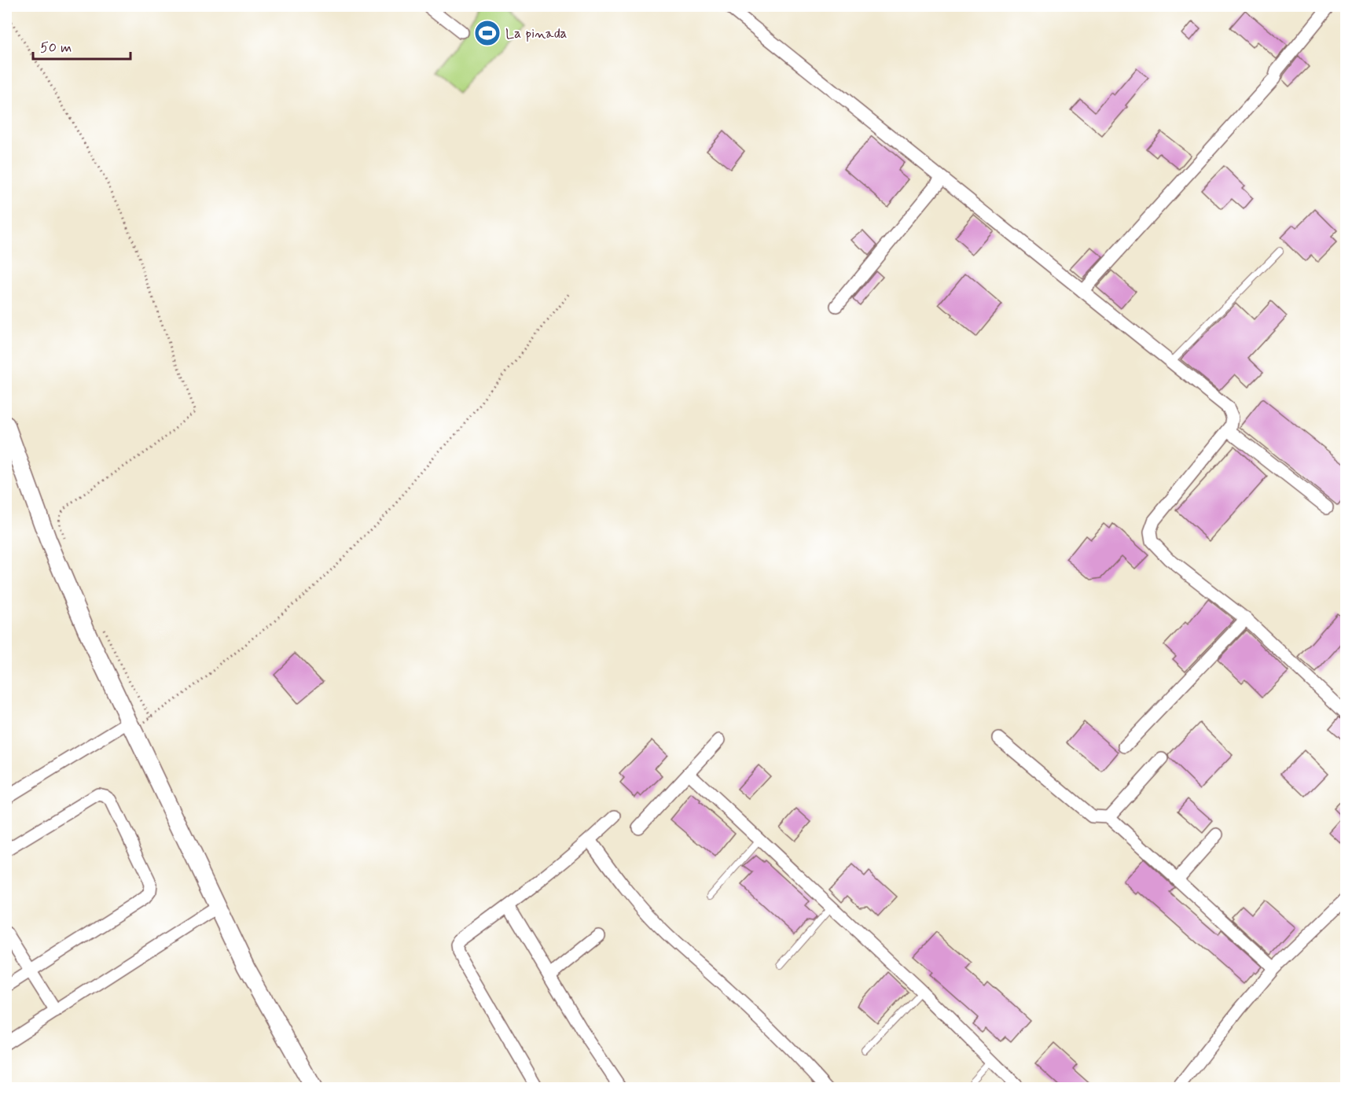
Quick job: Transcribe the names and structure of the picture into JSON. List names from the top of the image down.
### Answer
{
  "places": {
    "sports": ["La pinada"]
  },
  "scale_bar": "50 m"
}
